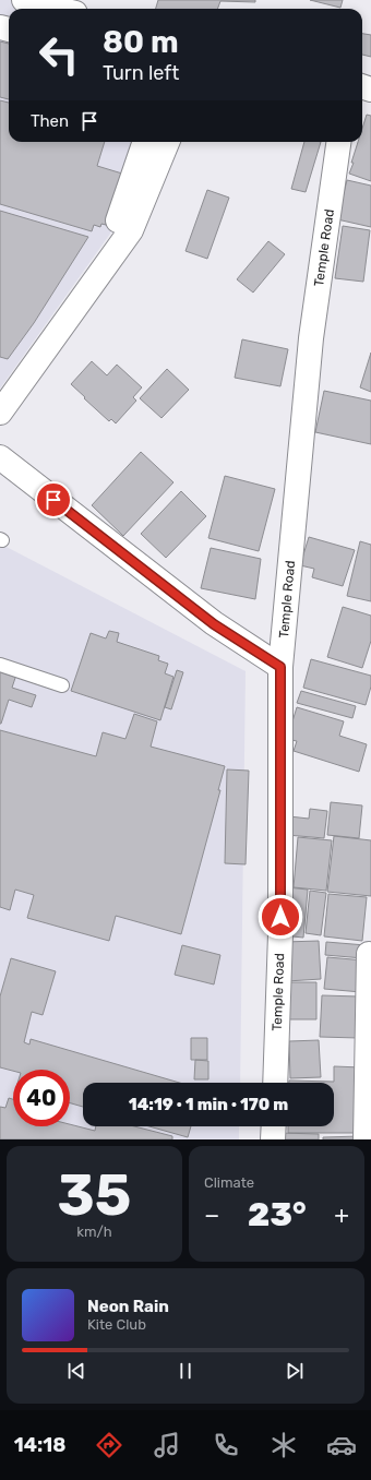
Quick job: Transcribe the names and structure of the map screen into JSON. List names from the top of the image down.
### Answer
{
  "streets": {
    "street": ["Temple Road"]
  },
  "page": {
    "turn": ["80 m", "Turn left"],
    "then": "Then",
    "limit": "40",
    "trip": "14:19 · 1 min · 170 m",
    "tile": [
      ["35", "km/h"],
      "Climate"
    ],
    "heat": ["−", "23°", "+"],
    "song": ["Neon Rain", "Kite Club"],
    "tabs": "14:18"
  }
}
